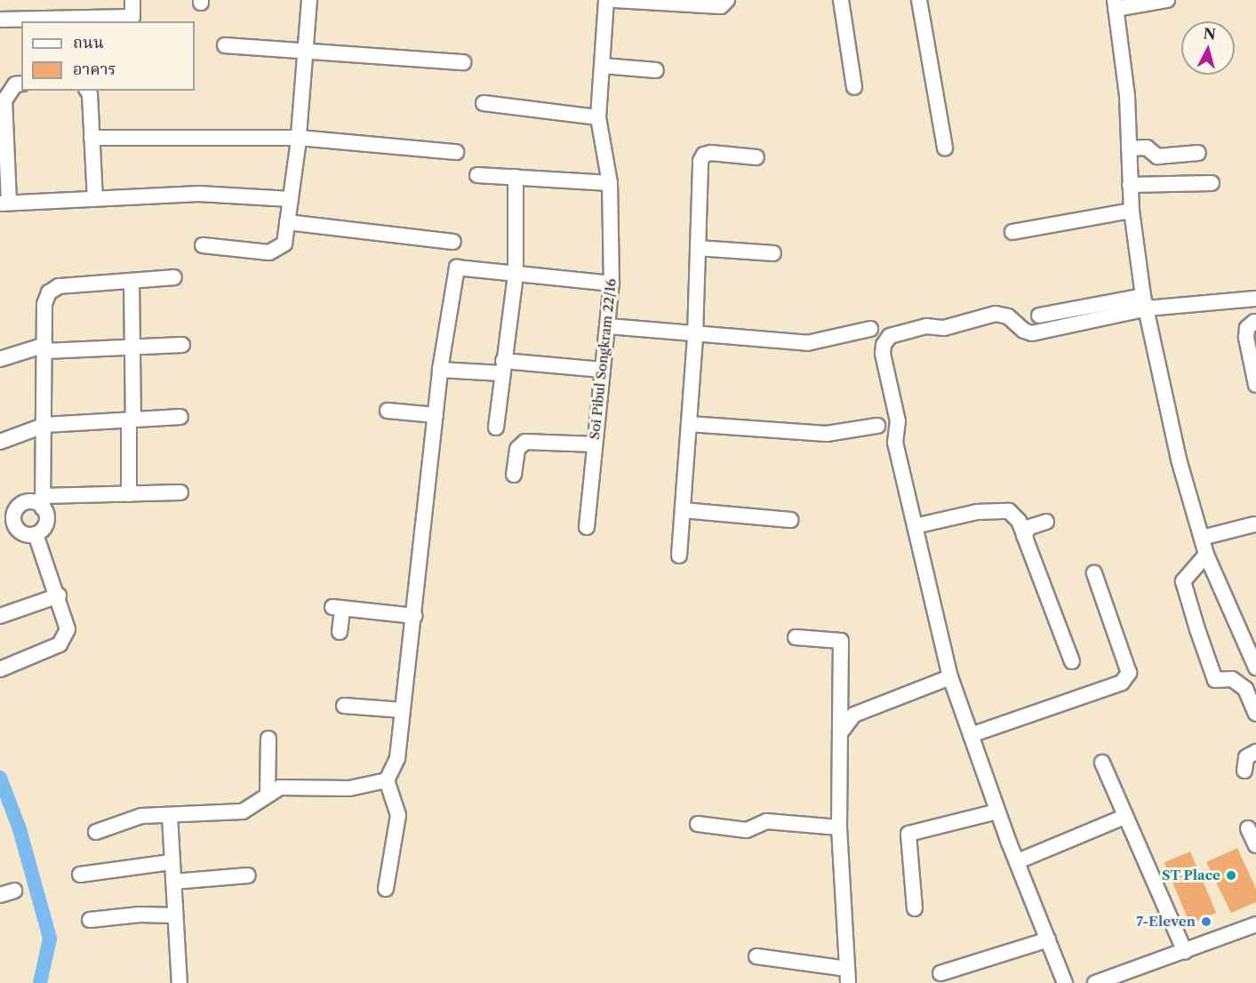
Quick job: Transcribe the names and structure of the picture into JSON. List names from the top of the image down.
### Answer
{
  "streets": {
    "street": ["Soi Pibul Songkram 22/16"]
  },
  "places": ["ST Place", "7-Eleven"],
  "legend": ["ถนน", "อาคาร"],
  "north": "top"
}
